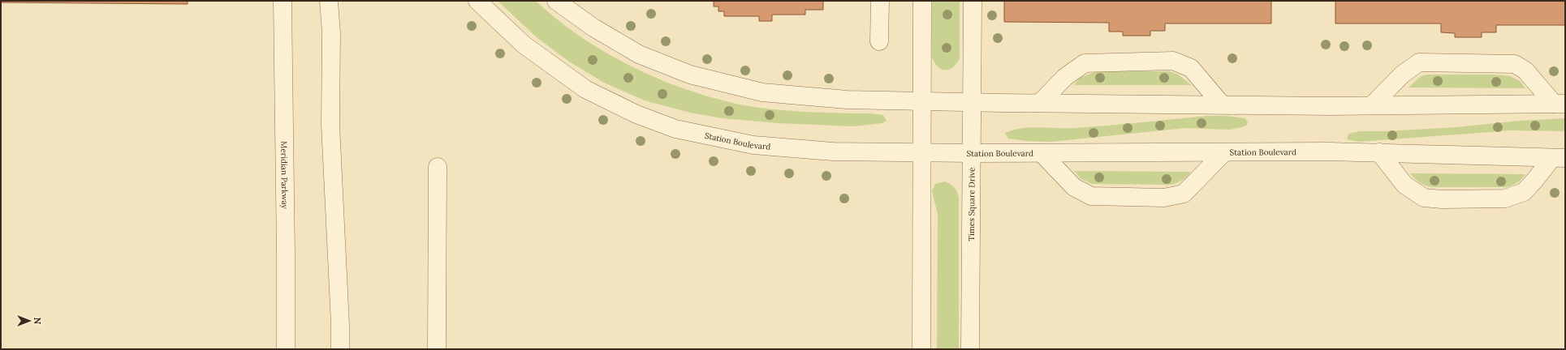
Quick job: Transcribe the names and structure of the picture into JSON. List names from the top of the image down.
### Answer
{
  "streets": {
    "street": ["Station Boulevard", "Meridian Parkway", "Times Square Drive"]
  },
  "crossings": [
    ["Station Boulevard", "Times Square Drive"]
  ],
  "north": "right"
}
